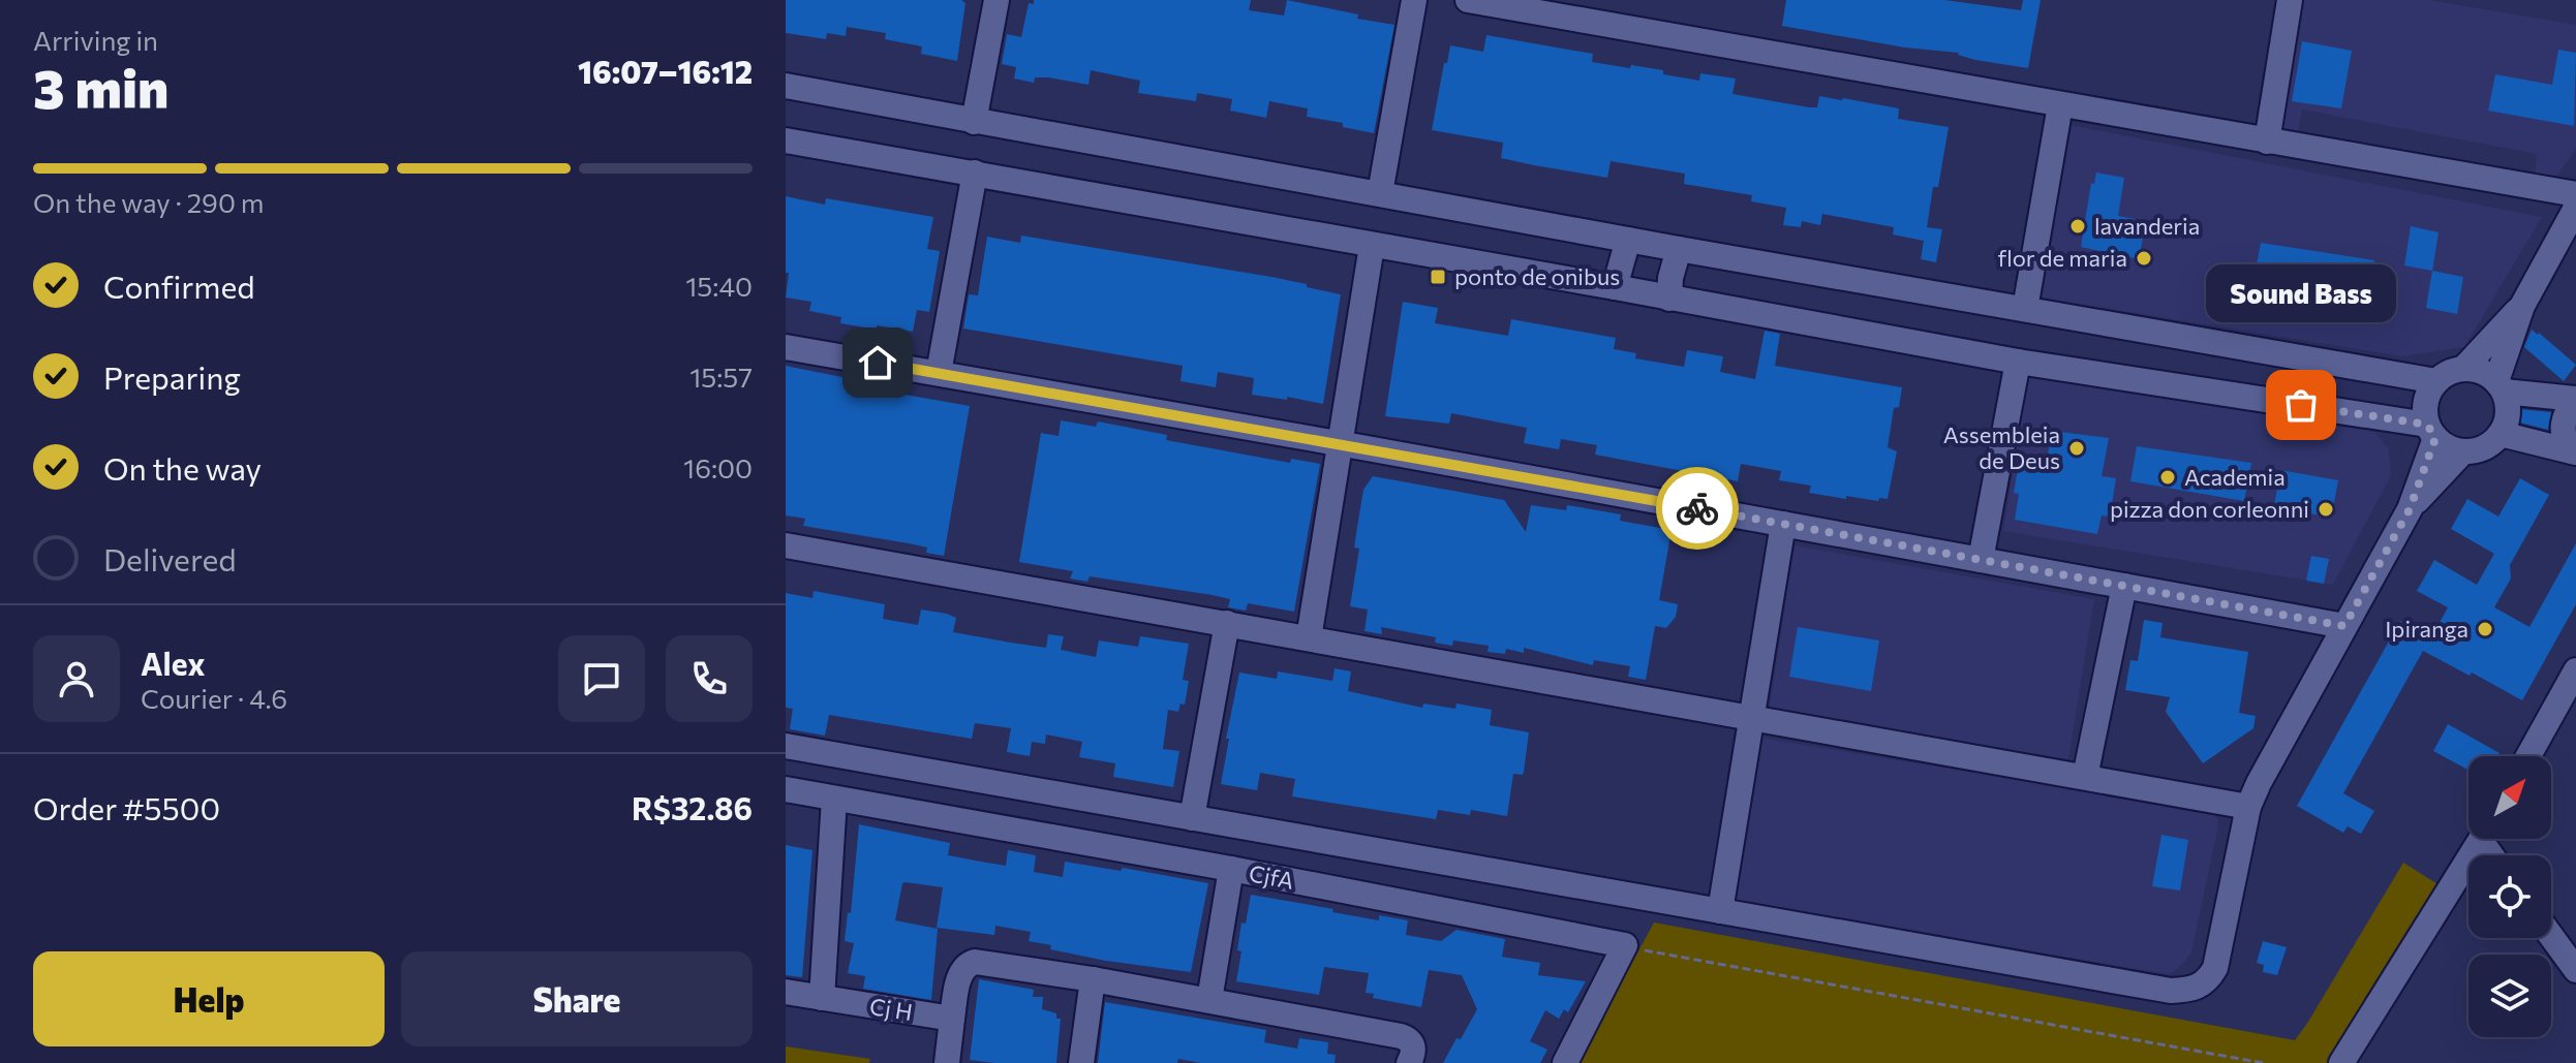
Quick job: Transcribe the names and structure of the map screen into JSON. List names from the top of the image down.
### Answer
{
  "streets": {
    "street": ["CjfA", "Cj H"]
  },
  "places": {
    "other": [
      "lavanderia",
      "flor de maria",
      "Sound Bass",
      "Assembleia de Deus",
      "Academia",
      "pizza don corleonni",
      "Ipiranga"
    ],
    "transit": ["ponto de onibus"]
  },
  "north": "top right",
  "page": {
    "heading": ["3 min", "Arriving in", "16:07–16:12"],
    "panel": [
      "Alex",
      "Courier · 4.6",
      "Order #5500",
      "R$32.86"
    ],
    "bar": "On the way · 290 m",
    "list": [
      ["Confirmed", "15:40"],
      ["Preparing", "15:57"],
      ["On the way", "16:00"],
      "Delivered"
    ],
    "bubble": "Sound Bass",
    "buttons": ["Help", "Share"]
  }
}
